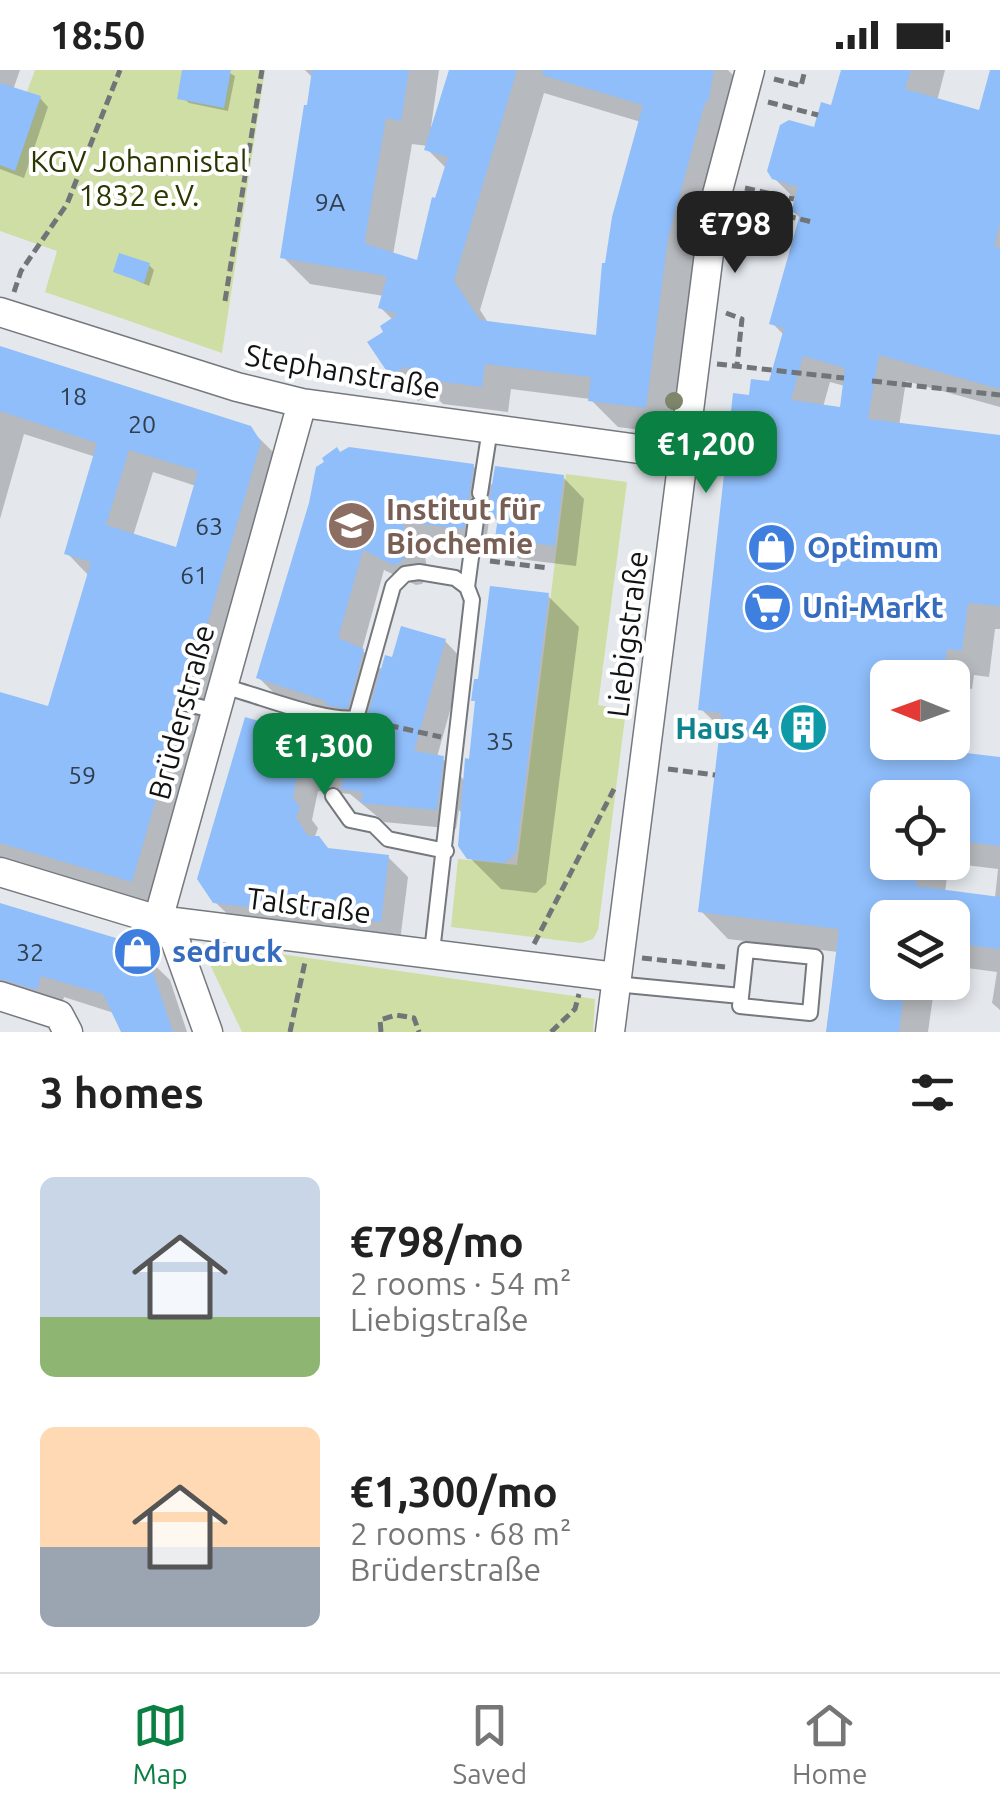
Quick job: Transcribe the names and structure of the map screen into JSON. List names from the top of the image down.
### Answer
{
  "streets": {
    "street": [
      "Stephanstraße",
      "Liebigstraße",
      "Brüderstraße",
      "Talstraße"
    ]
  },
  "crossings": [
    ["Stephanstraße", "Liebigstraße"],
    ["Stephanstraße", "Brüderstraße"],
    ["Liebigstraße", "Talstraße"],
    ["Brüderstraße", "Talstraße"]
  ],
  "parks": ["KGV Johannistal 1832 e.V."],
  "places": {
    "school or university": ["Institut für Biochemie"],
    "shop": ["Optimum", "sedruck"],
    "supermarket": ["Uni-Markt"],
    "building": ["Haus 4"]
  },
  "house_numbers": [
    "9A",
    "18",
    "20",
    "63",
    "61",
    "35",
    "59",
    "32"
  ],
  "north": "left",
  "page": {
    "status": "18:50",
    "price": ["€798", "€1,200", "€1,300"],
    "heading": "3 homes",
    "list": [
      {
        "name": "€798/mo",
        "note": "2 rooms · 54 m² · Liebigstraße"
      },
      {
        "name": "€1,300/mo",
        "note": "2 rooms · 68 m² · Brüderstraße"
      }
    ],
    "tabs": ["Map", "Saved", "Home"]
  }
}
